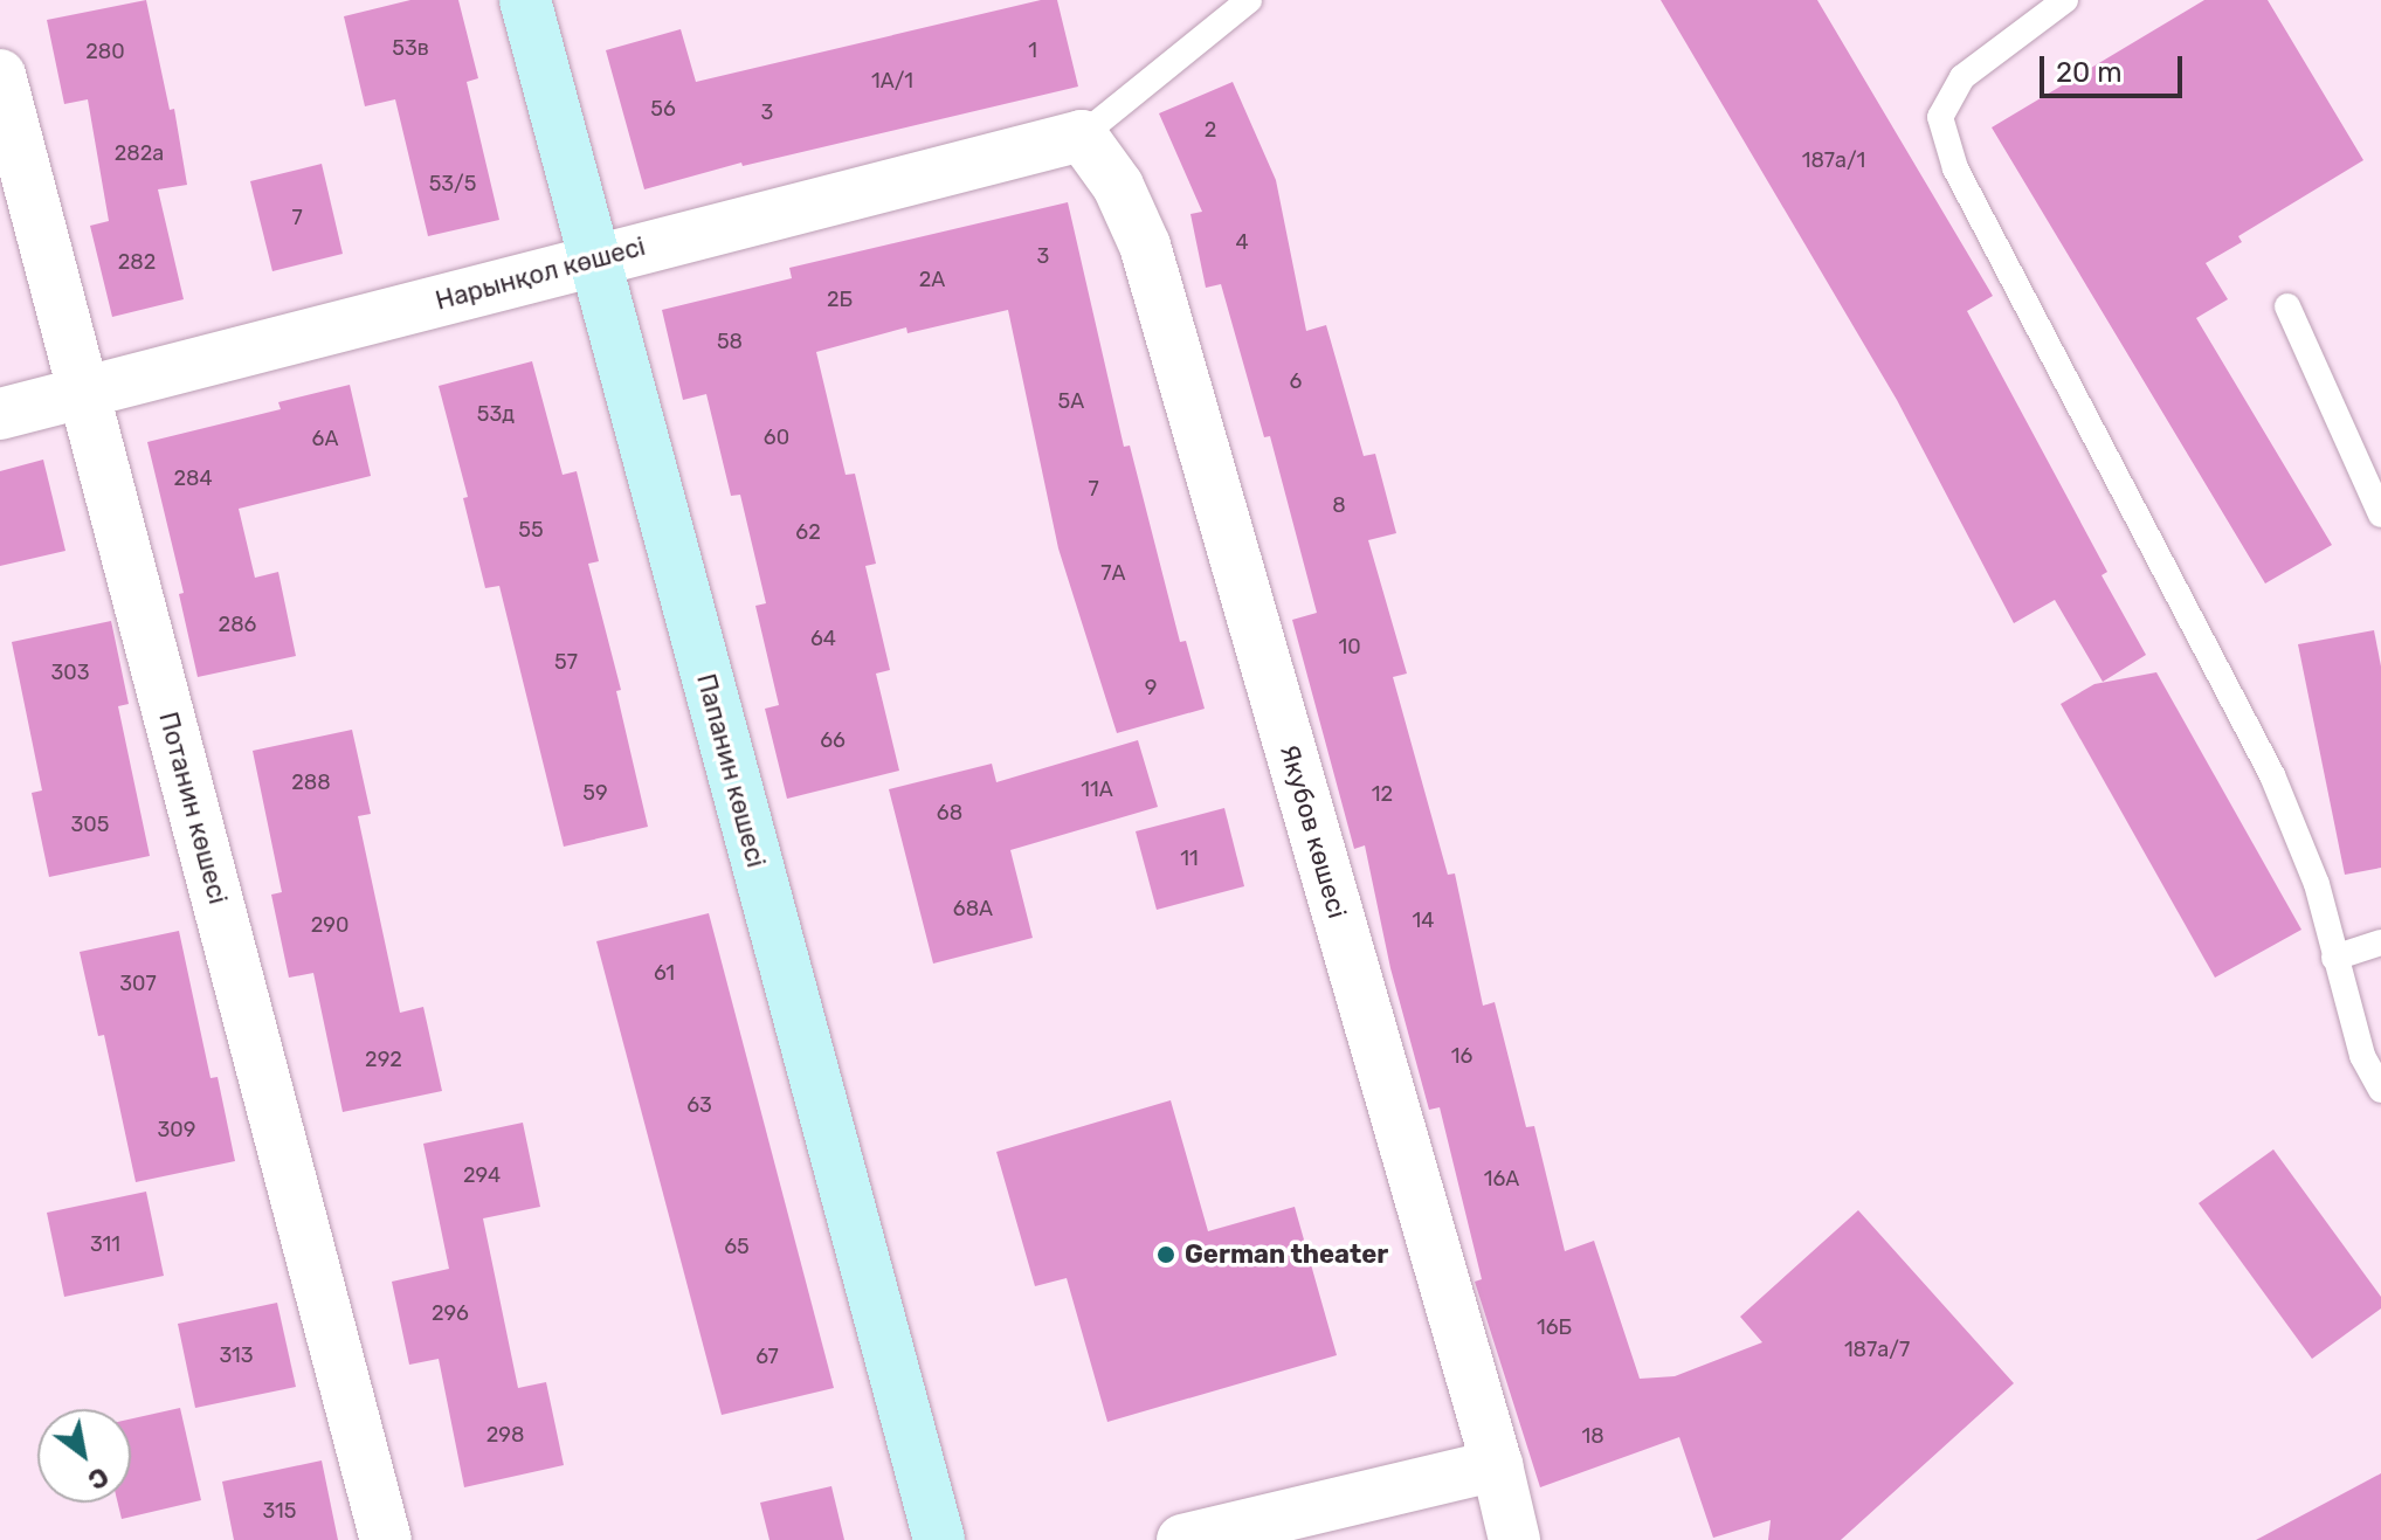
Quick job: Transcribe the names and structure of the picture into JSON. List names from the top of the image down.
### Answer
{
  "streets": {
    "main road": ["Папанин көшесі"],
    "street": ["Нарынқол көшесі", "Потанин көшесі", "Якубов көшесі"]
  },
  "crossings": [
    ["Нарынқол көшесі", "Папанин көшесі"],
    ["Нарынқол көшесі", "Потанин көшесі"],
    ["Нарынқол көшесі", "Якубов көшесі"]
  ],
  "places": ["German theater"],
  "house_numbers": [
    "53в",
    "1",
    "280",
    "1А/1",
    "56",
    "3",
    "2",
    "282а",
    "187а/1",
    "53/5",
    "7",
    "4",
    "3",
    "282",
    "2А",
    "2Б",
    "58",
    "6",
    "5А",
    "53д",
    "60",
    "6А",
    "284",
    "7",
    "8",
    "55",
    "62",
    "7А",
    "286",
    "64",
    "10",
    "57",
    "303",
    "9",
    "66",
    "288",
    "11А",
    "59",
    "12",
    "68",
    "305",
    "11",
    "68А",
    "14",
    "290",
    "61",
    "307",
    "16",
    "292",
    "63",
    "309",
    "294",
    "16А",
    "311",
    "65",
    "296",
    "16Б",
    "187а/7",
    "313",
    "67",
    "298",
    "18",
    "315"
  ],
  "scale_bar": "20 m",
  "north": "bottom right"
}
